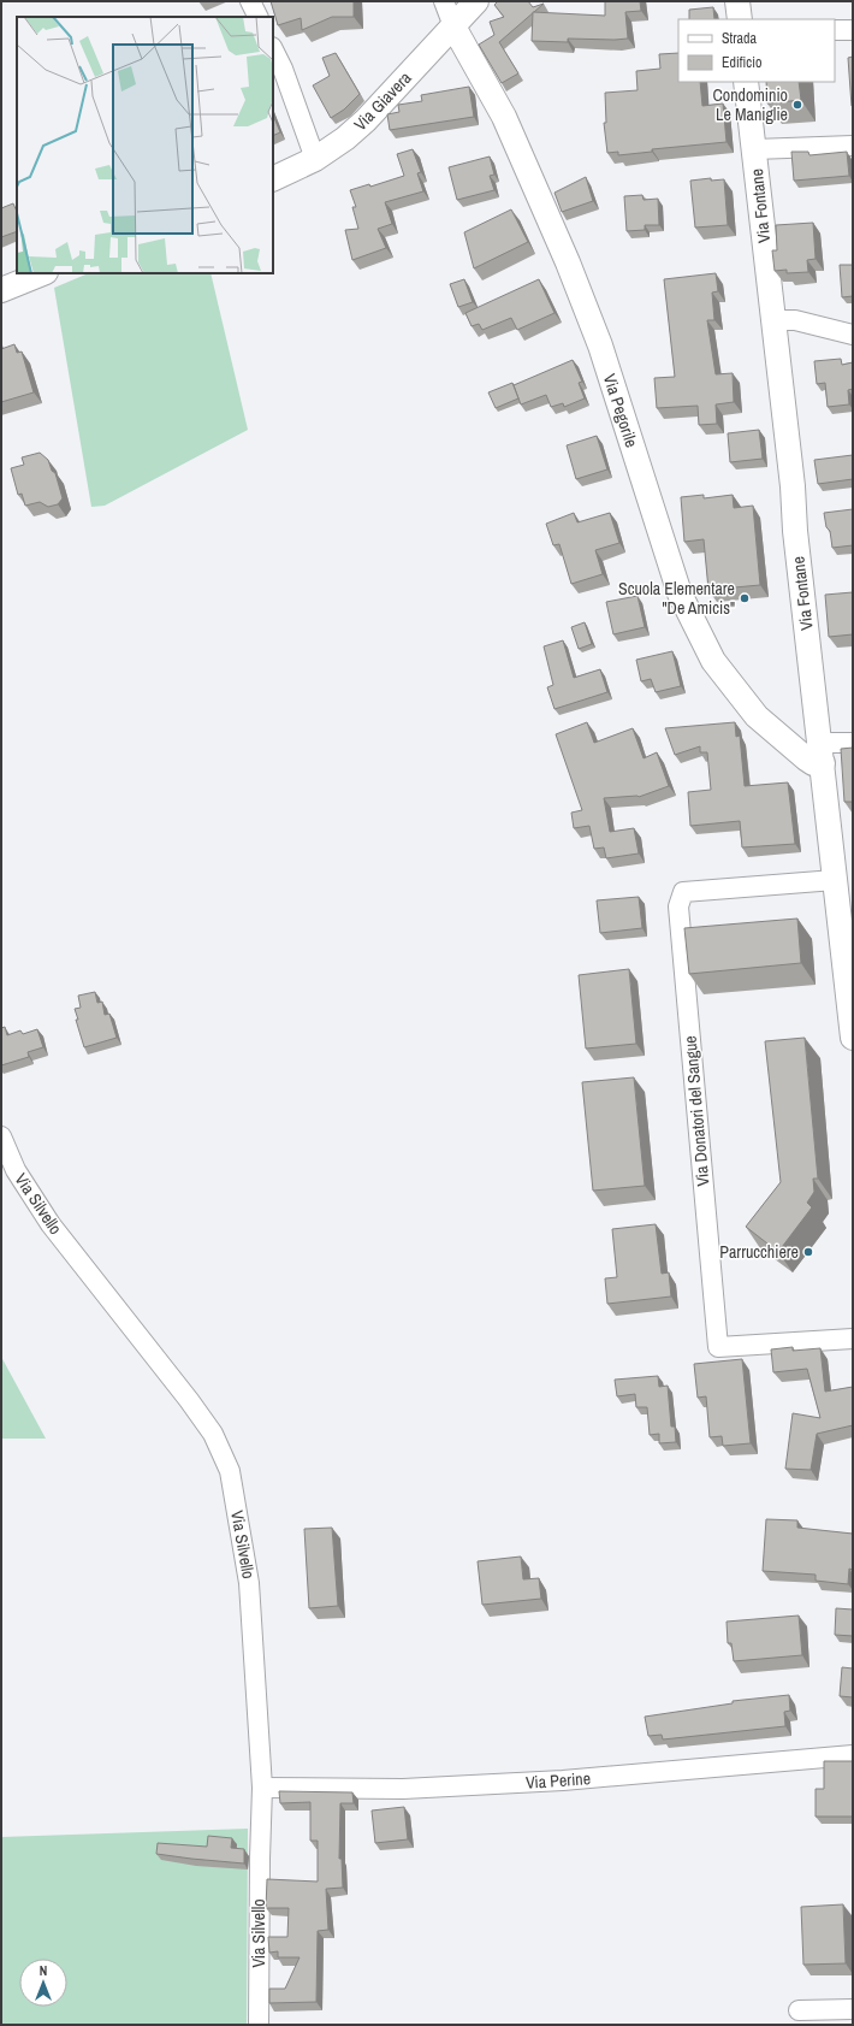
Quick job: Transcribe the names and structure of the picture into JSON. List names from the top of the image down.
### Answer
{
  "streets": {
    "street": [
      "Via Giavera",
      "Via Fontane",
      "Via Pegorile",
      "Via Donatori del Sangue",
      "Via Silvello",
      "Via Perine"
    ]
  },
  "crossings": [
    ["Via Giavera", "Via Pegorile"],
    ["Via Fontane", "Via Pegorile"],
    ["Via Fontane", "Via Donatori del Sangue"],
    ["Via Silvello", "Via Perine"]
  ],
  "places": ["Condominio Le Maniglie", "Scuola Elementare \"De Amicis\"", "Parrucchiere"],
  "legend": ["Strada", "Edificio"],
  "north": "top"
}
